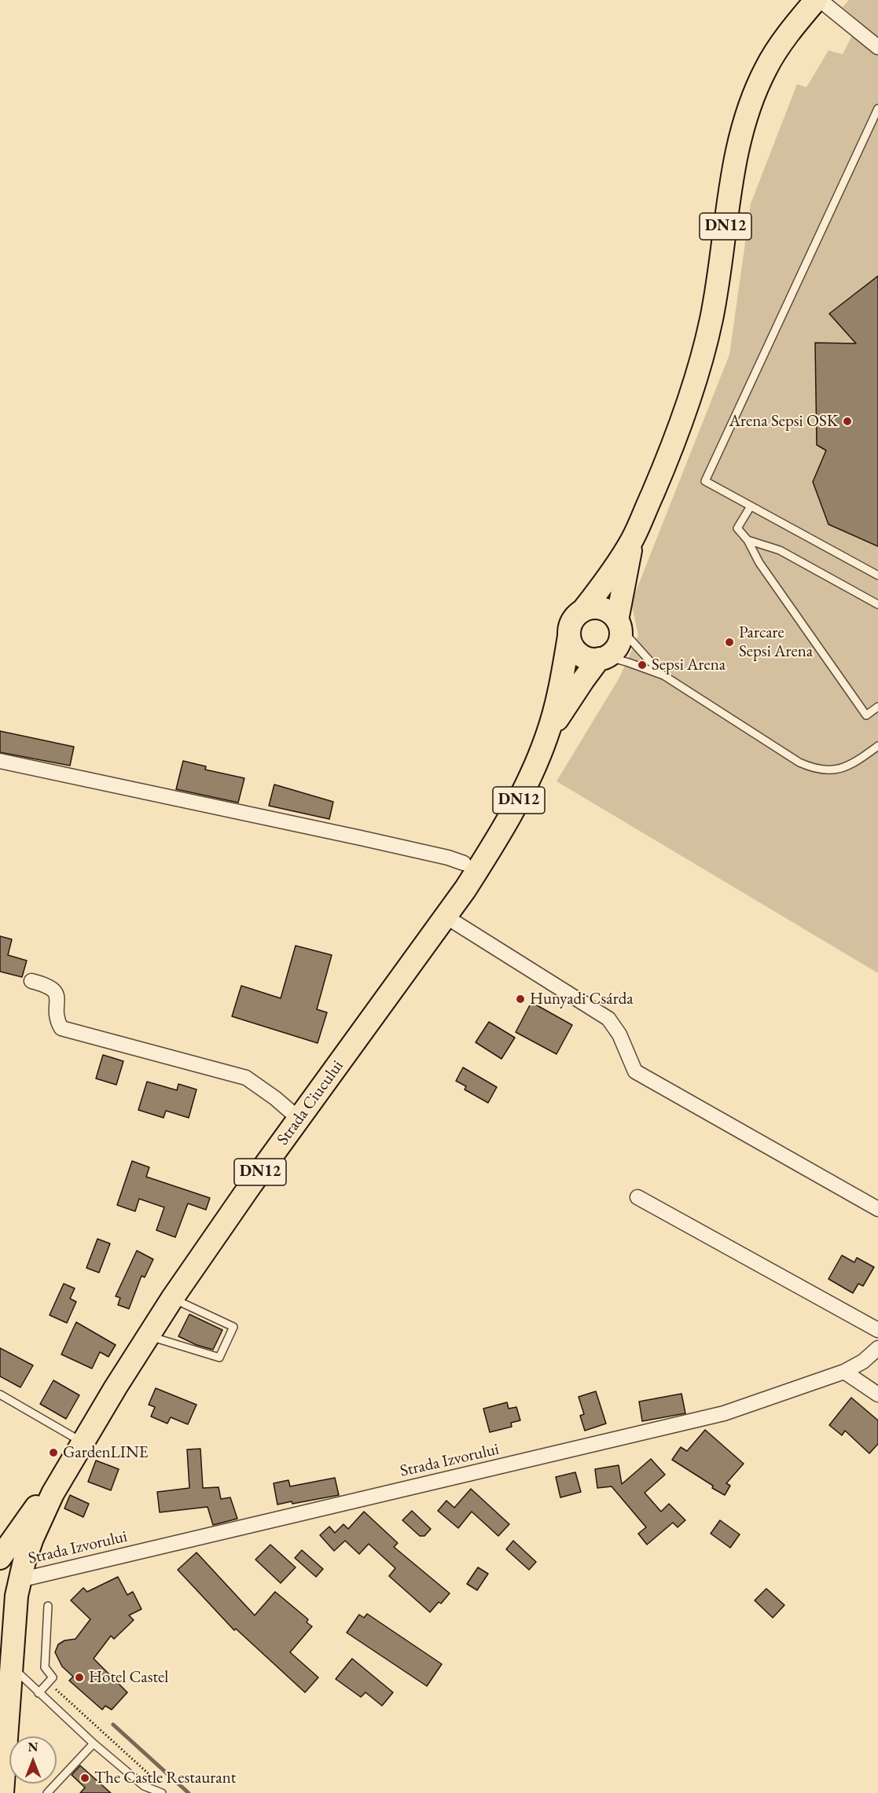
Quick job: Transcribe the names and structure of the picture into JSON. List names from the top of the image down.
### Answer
{
  "streets": {
    "main road": ["DN12", "Strada Ciucului"],
    "street": ["Strada Izvorului"]
  },
  "crossings": [
    ["DN12", "Strada Ciucului"],
    ["DN12", "Strada Izvorului"]
  ],
  "places": [
    "Arena Sepsi OSK",
    "Parcare Sepsi Arena",
    "Sepsi Arena",
    "Hunyadi Csárda",
    "GardenLINE",
    "Hotel Castel",
    "The Castle Restaurant"
  ],
  "north": "top"
}
